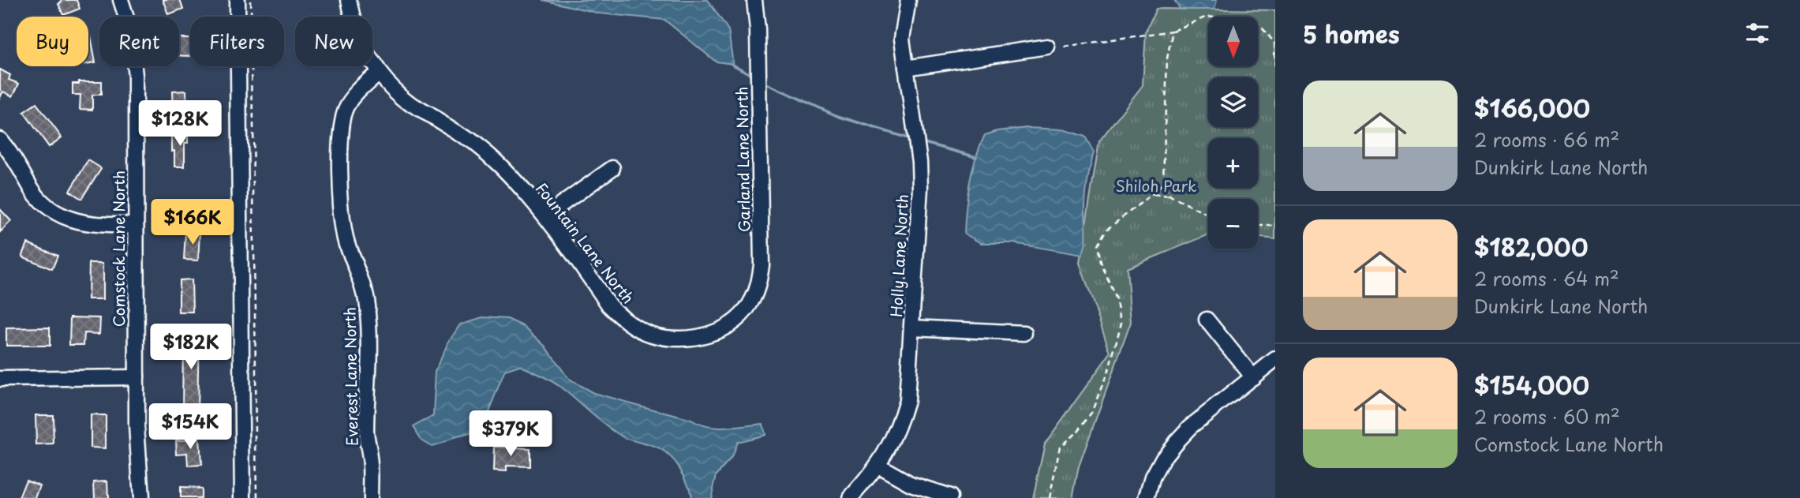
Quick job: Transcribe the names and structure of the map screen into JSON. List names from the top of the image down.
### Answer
{
  "streets": {
    "street": [
      "Garland Lane North",
      "Fountain Lane North",
      "Comstock Lane North",
      "Holly Lane North",
      "Everest Lane North"
    ]
  },
  "crossings": [
    ["Garland Lane North", "Fountain Lane North"],
    ["Fountain Lane North", "Everest Lane North"]
  ],
  "parks": ["Shiloh Park"],
  "north": "bottom",
  "page": {
    "heading": "5 homes",
    "map_buttons": ["+", "−"],
    "chip": [
      "Buy",
      "Rent",
      "Filters",
      "New"
    ],
    "list": [
      {
        "name": "$166,000",
        "note": "2 rooms · 66 m² · Dunkirk Lane North"
      },
      {
        "name": "$182,000",
        "note": "2 rooms · 64 m² · Dunkirk Lane North"
      },
      {
        "name": "$154,000",
        "note": "2 rooms · 60 m² · Comstock Lane North"
      }
    ],
    "price": [
      "$128K",
      "$166K",
      "$182K",
      "$154K",
      "$379K"
    ]
  }
}
